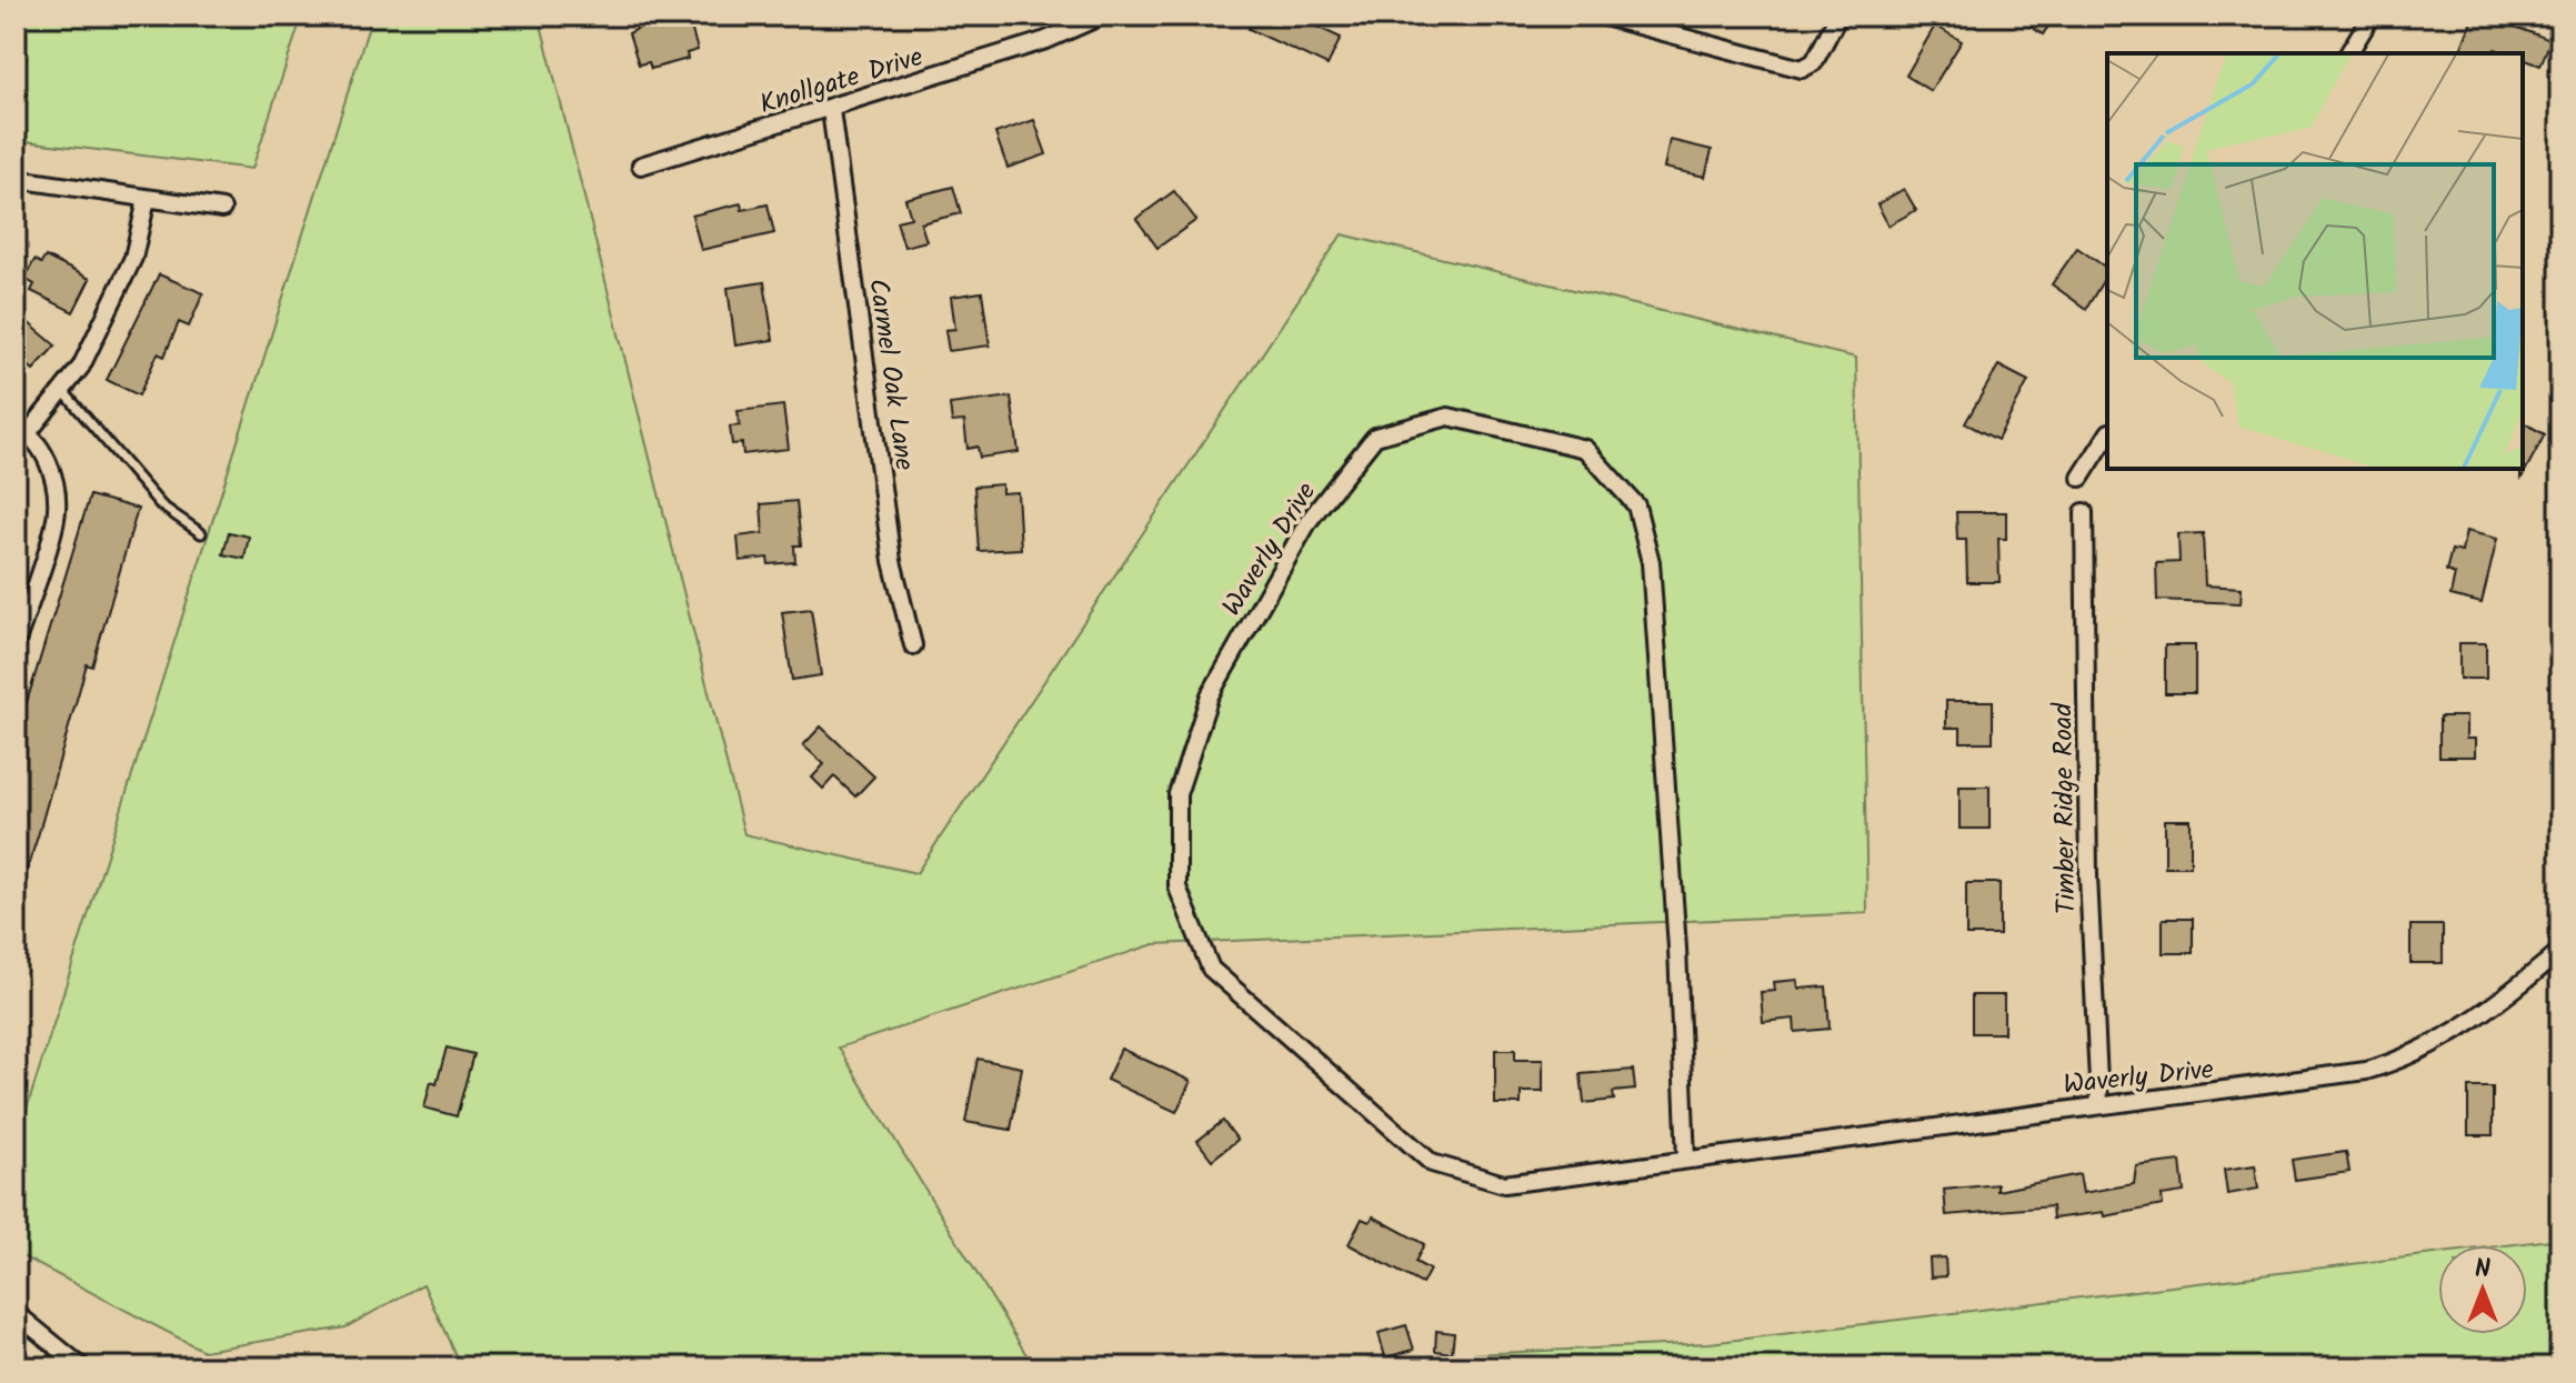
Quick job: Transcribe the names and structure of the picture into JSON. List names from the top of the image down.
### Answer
{
  "streets": {
    "street": [
      "Knollgate Drive",
      "Carmel Oak Lane",
      "Waverly Drive",
      "Timber Ridge Road"
    ]
  },
  "crossings": [
    ["Knollgate Drive", "Carmel Oak Lane"],
    ["Waverly Drive", "Timber Ridge Road"]
  ],
  "north": "top"
}
